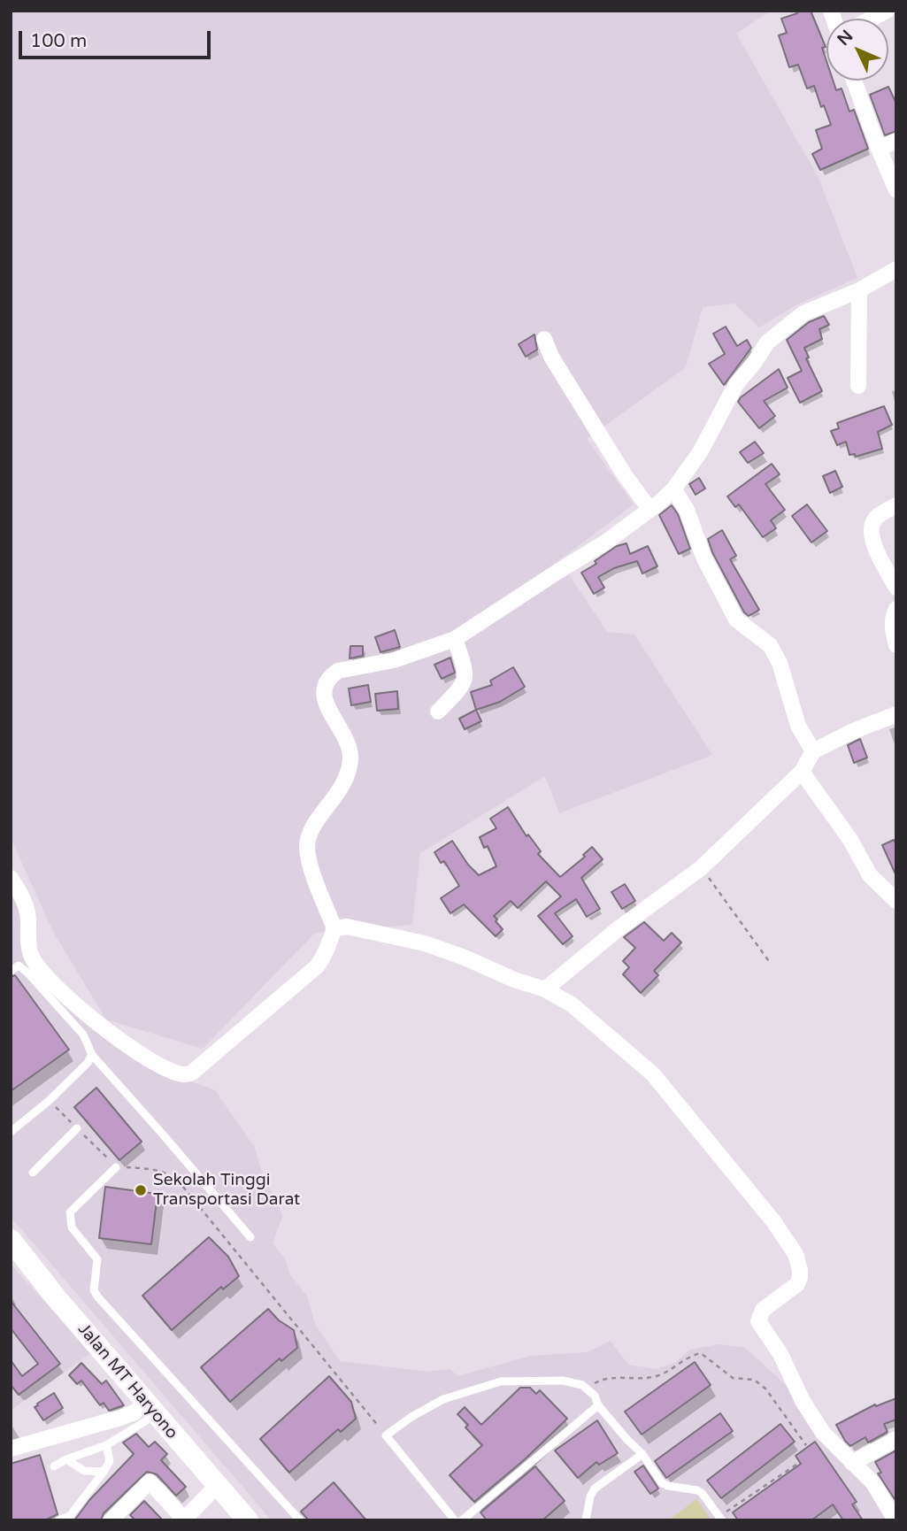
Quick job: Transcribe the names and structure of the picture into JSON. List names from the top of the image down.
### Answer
{
  "streets": {
    "main road": ["Jalan MT Haryono"]
  },
  "places": ["Sekolah Tinggi Transportasi Darat"],
  "scale_bar": "100 m",
  "north": "top left"
}
